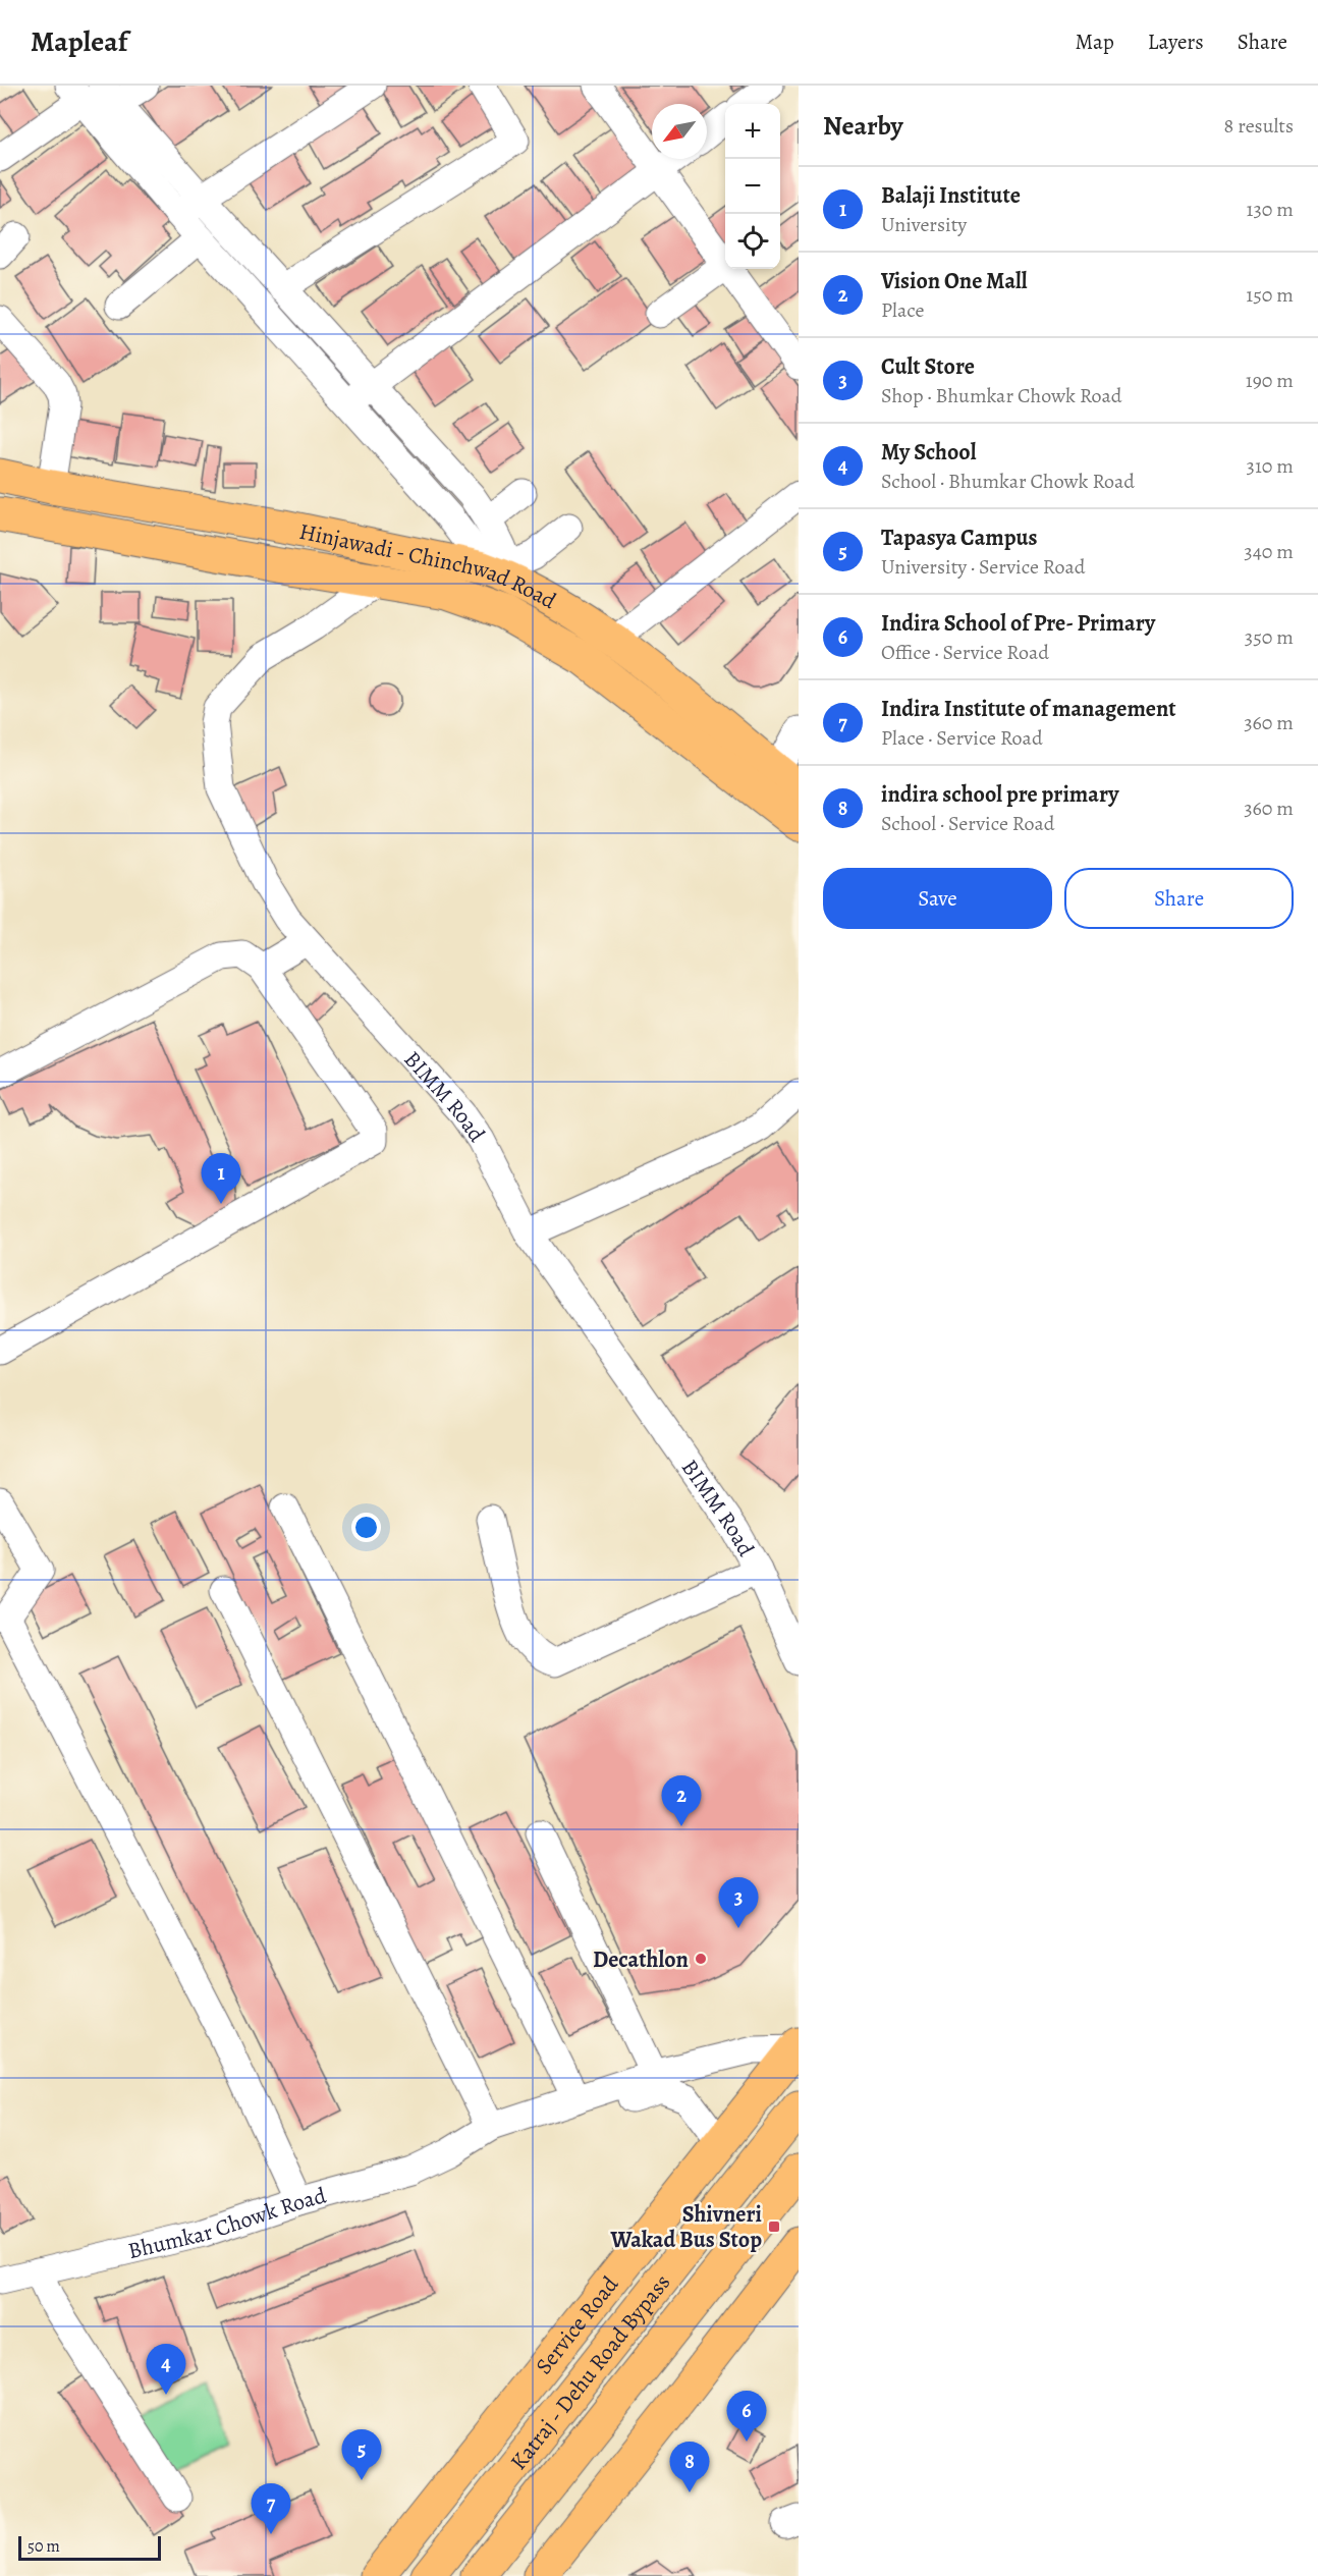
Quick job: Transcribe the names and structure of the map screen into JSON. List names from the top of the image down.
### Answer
{
  "streets": {
    "main road": ["Hinjawadi - Chinchwad Road", "Service Road", "Katraj - Dehu Road Bypass"],
    "street": ["BIMM Road", "Bhumkar Chowk Road"]
  },
  "crossings": [
    ["Hinjawadi - Chinchwad Road", "BIMM Road"],
    ["Bhumkar Chowk Road", "Service Road"]
  ],
  "places": {
    "other": ["Decathlon"],
    "transit": ["Shivneri Wakad Bus Stop"]
  },
  "scale_bar": "50 m",
  "north": "bottom left",
  "page": {
    "header": "Mapleaf",
    "nav": ["Map", "Layers", "Share"],
    "heading": ["Nearby", "8 results"],
    "map_buttons": ["+", "−"],
    "list": [
      {
        "mark": "1",
        "name": "Balaji Institute",
        "note": "University",
        "value": "130 m"
      },
      {
        "mark": "2",
        "name": "Vision One Mall",
        "note": "Place",
        "value": "150 m"
      },
      {
        "mark": "3",
        "name": "Cult Store",
        "note": "Shop · Bhumkar Chowk Road",
        "value": "190 m"
      },
      {
        "mark": "4",
        "name": "My School",
        "note": "School · Bhumkar Chowk Road",
        "value": "310 m"
      },
      {
        "mark": "5",
        "name": "Tapasya Campus",
        "note": "University · Service Road",
        "value": "340 m"
      },
      {
        "mark": "6",
        "name": "Indira School of Pre- Primary",
        "note": "Office · Service Road",
        "value": "350 m"
      },
      {
        "mark": "7",
        "name": "Indira Institute of management",
        "note": "Place · Service Road",
        "value": "360 m"
      },
      {
        "mark": "8",
        "name": "indira school pre primary",
        "note": "School · Service Road",
        "value": "360 m"
      }
    ],
    "buttons": ["Save", "Share"],
    "pins": [
      "1",
      "2",
      "3",
      "4",
      "6",
      "5",
      "8",
      "7"
    ],
    "scale": "50 m"
  }
}
